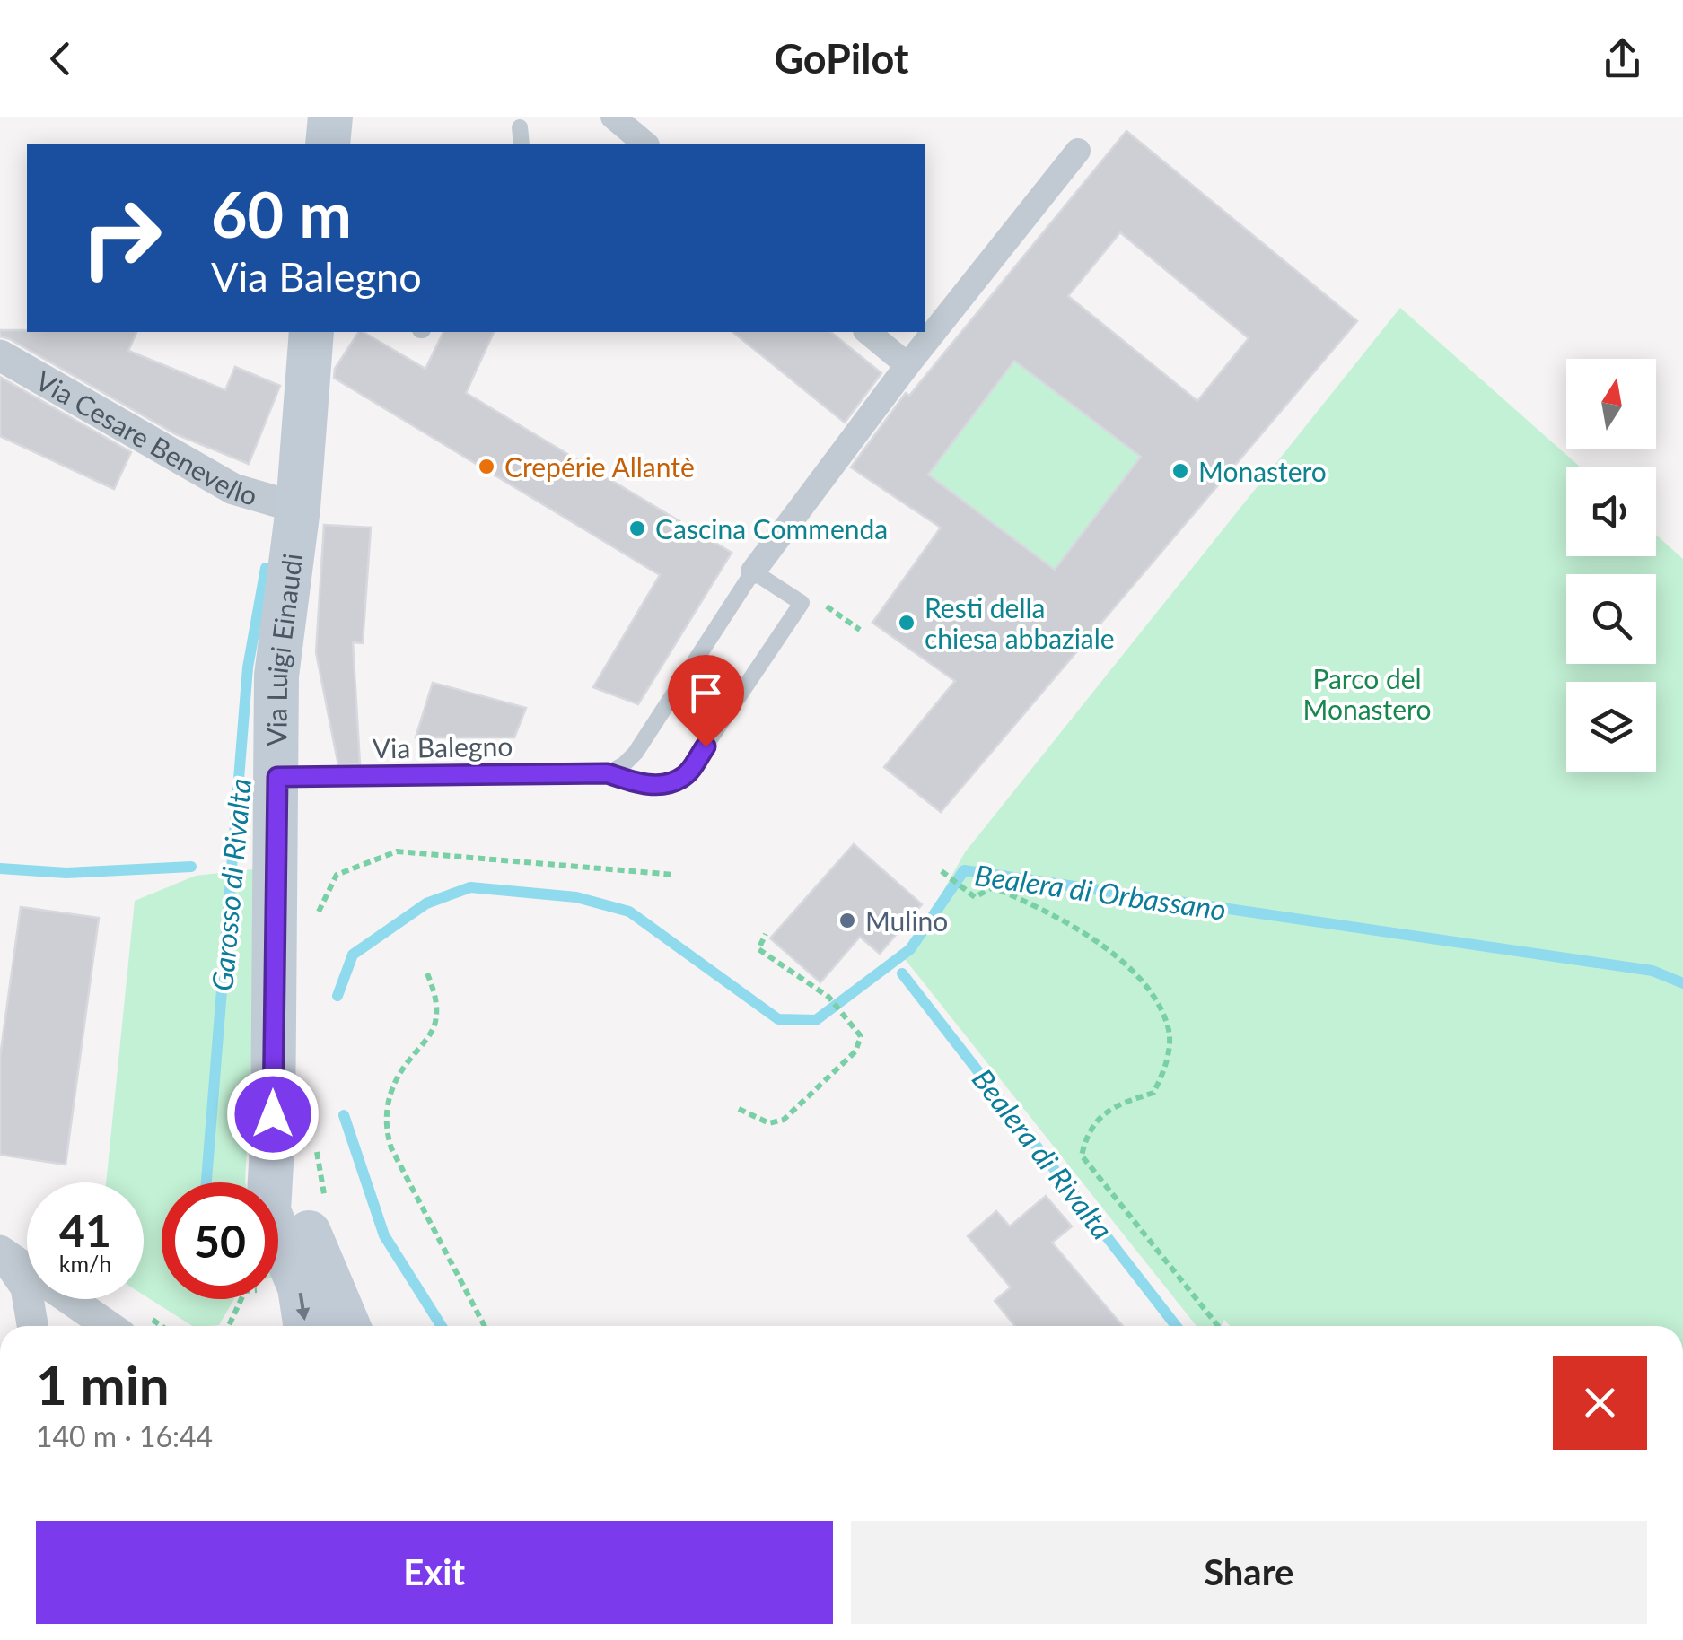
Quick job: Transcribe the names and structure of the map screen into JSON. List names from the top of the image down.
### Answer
{
  "streets": {
    "main road": ["Via Luigi Einaudi"],
    "street": ["Via Cesare Benevello"],
    "lane": ["Via Balegno"]
  },
  "crossings": [
    ["Via Cesare Benevello", "Via Luigi Einaudi"],
    ["Via Luigi Einaudi", "Via Balegno"]
  ],
  "water": ["Garosso di Rivalta", "Bealera di Orbassano", "Bealera di Rivalta"],
  "parks": ["Parco del Monastero"],
  "places": [
    "Crepérie Allantè",
    "Monastero",
    "Cascina Commenda",
    "Resti della chiesa abbaziale",
    "Mulino"
  ],
  "north": "top",
  "page": {
    "header": "GoPilot",
    "turn": ["60 m", "Via Balegno"],
    "speed": "41 km/h",
    "limit": "50",
    "heading": ["1 min", "140 m · 16:44"],
    "buttons": ["Exit", "Share"]
  }
}
